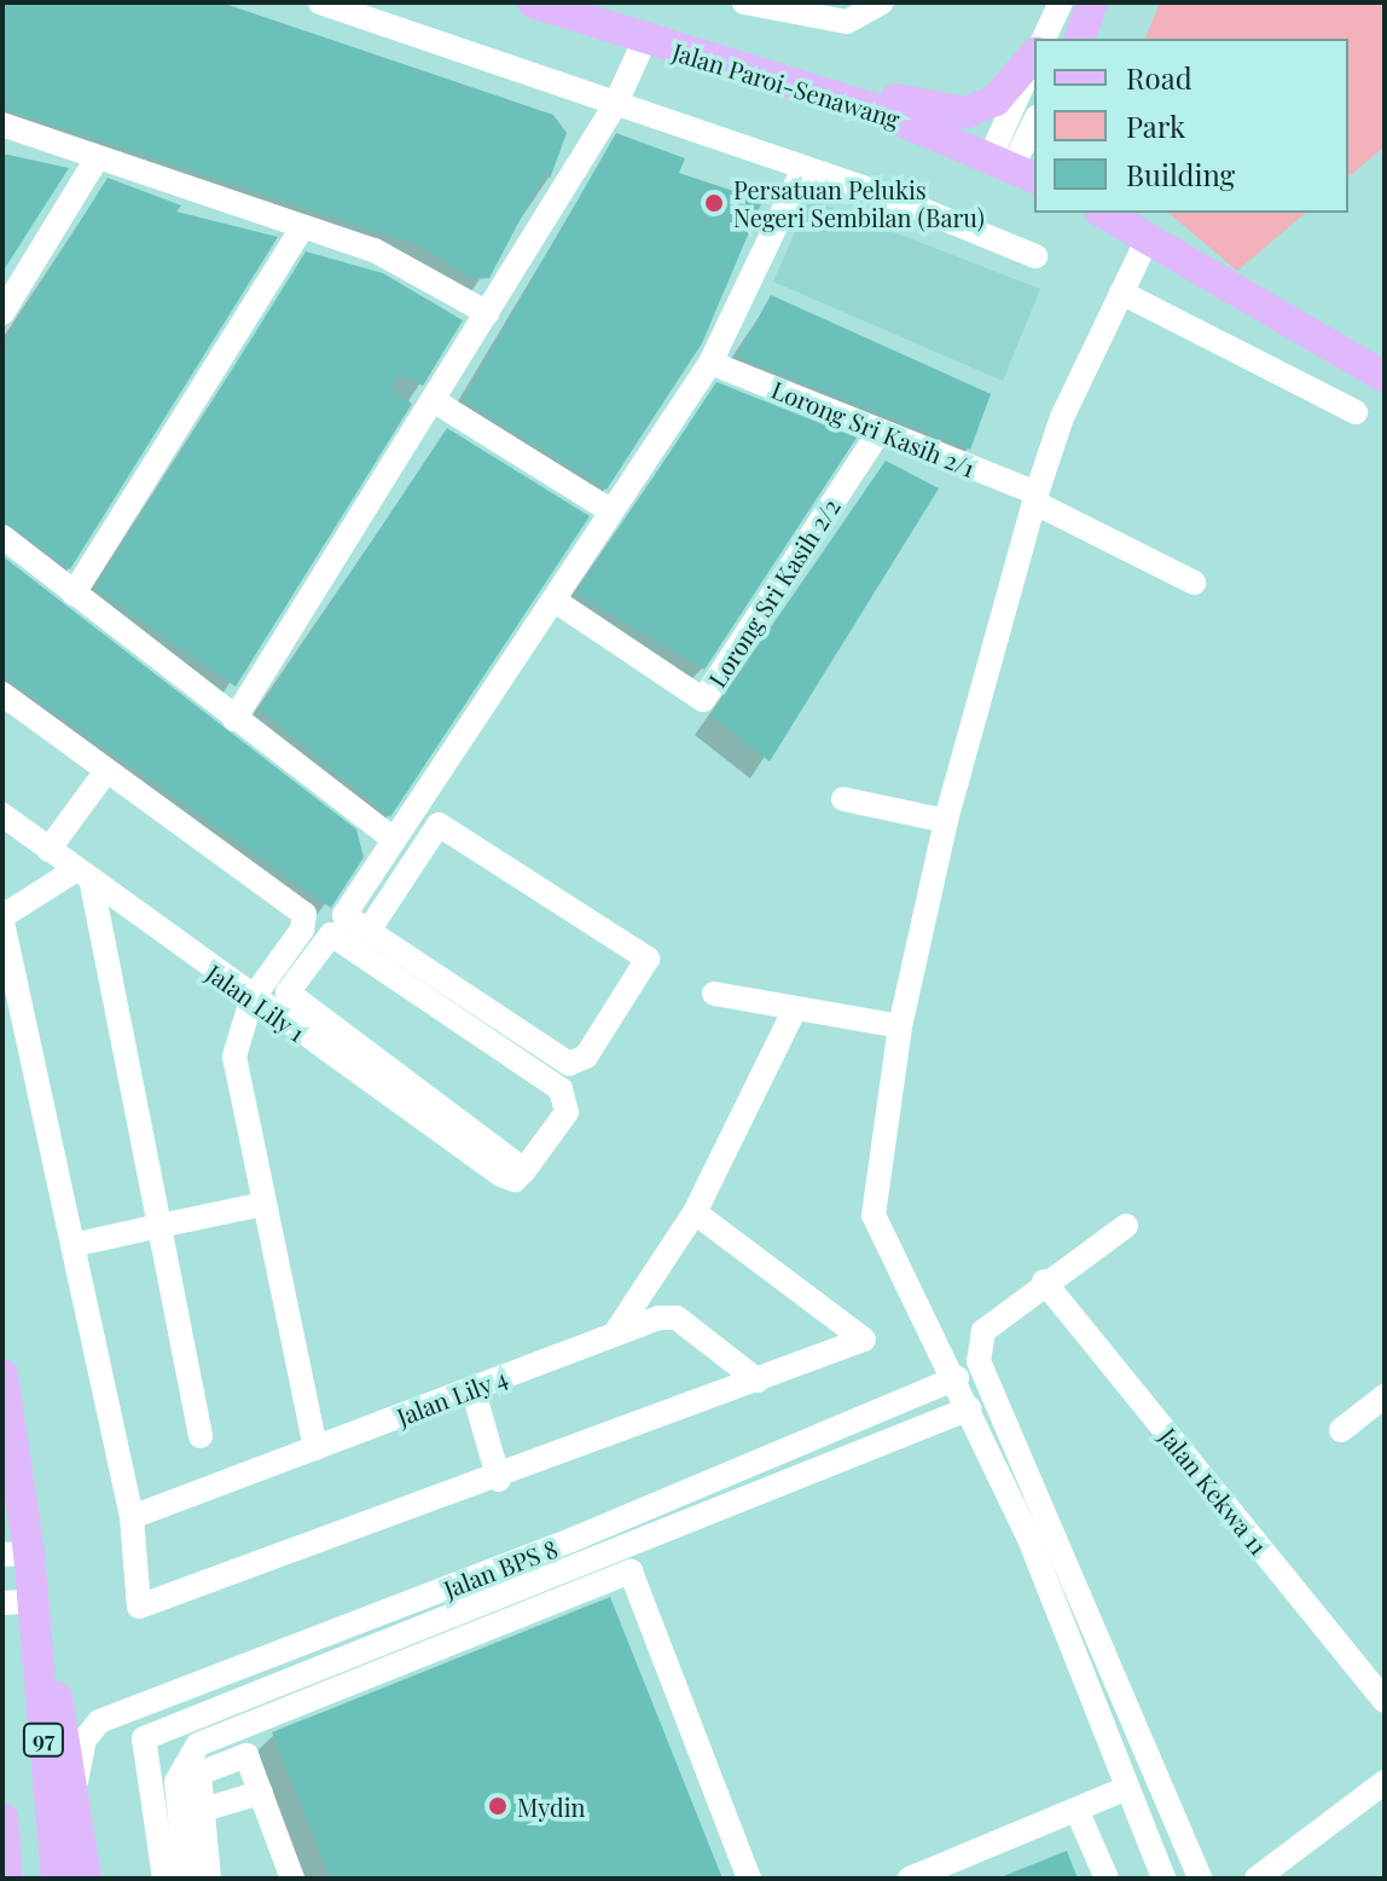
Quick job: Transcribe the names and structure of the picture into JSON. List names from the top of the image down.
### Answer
{
  "streets": {
    "main road": ["Jalan Paroi-Senawang", "97"],
    "street": [
      "Lorong Sri Kasih 2/1",
      "Lorong Sri Kasih 2/2",
      "Jalan Lily 1",
      "Jalan Lily 4",
      "Jalan Kekwa 11",
      "Jalan BPS 8"
    ]
  },
  "crossings": [
    ["Lorong Sri Kasih 2/1", "Lorong Sri Kasih 2/2"]
  ],
  "places": ["Persatuan Pelukis Negeri Sembilan (Baru)", "Mydin"],
  "legend": ["Road", "Park", "Building"]
}
